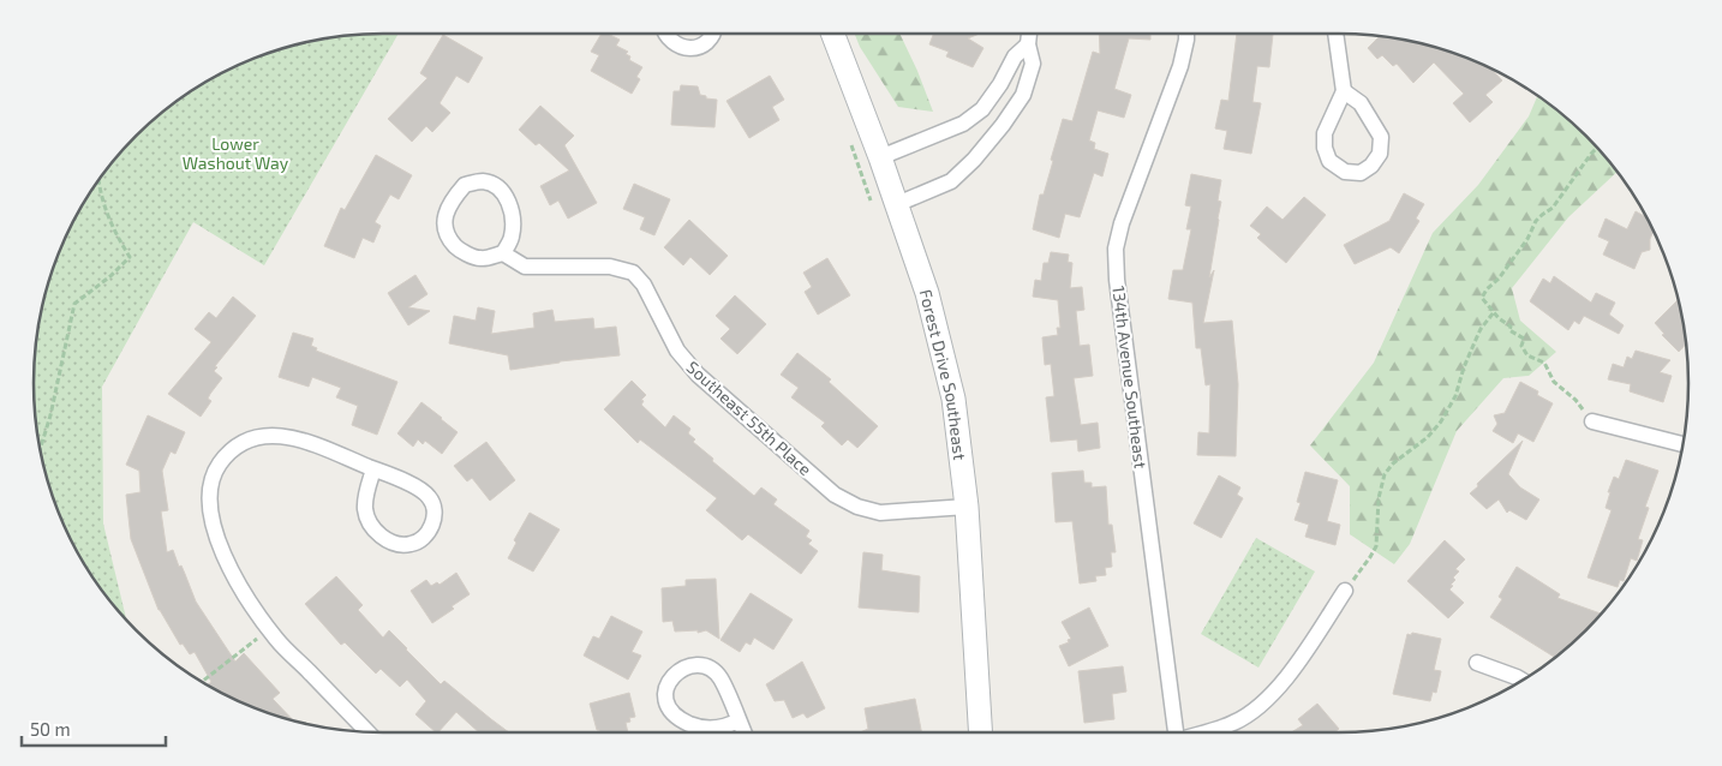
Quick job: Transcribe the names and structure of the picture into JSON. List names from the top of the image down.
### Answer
{
  "streets": {
    "main road": ["Forest Drive Southeast"],
    "street": ["134th Avenue Southeast", "Southeast 55th Place"]
  },
  "crossings": [
    ["Forest Drive Southeast", "Southeast 55th Place"]
  ],
  "parks": ["Lower Washout Way"],
  "scale_bar": "50 m"
}
